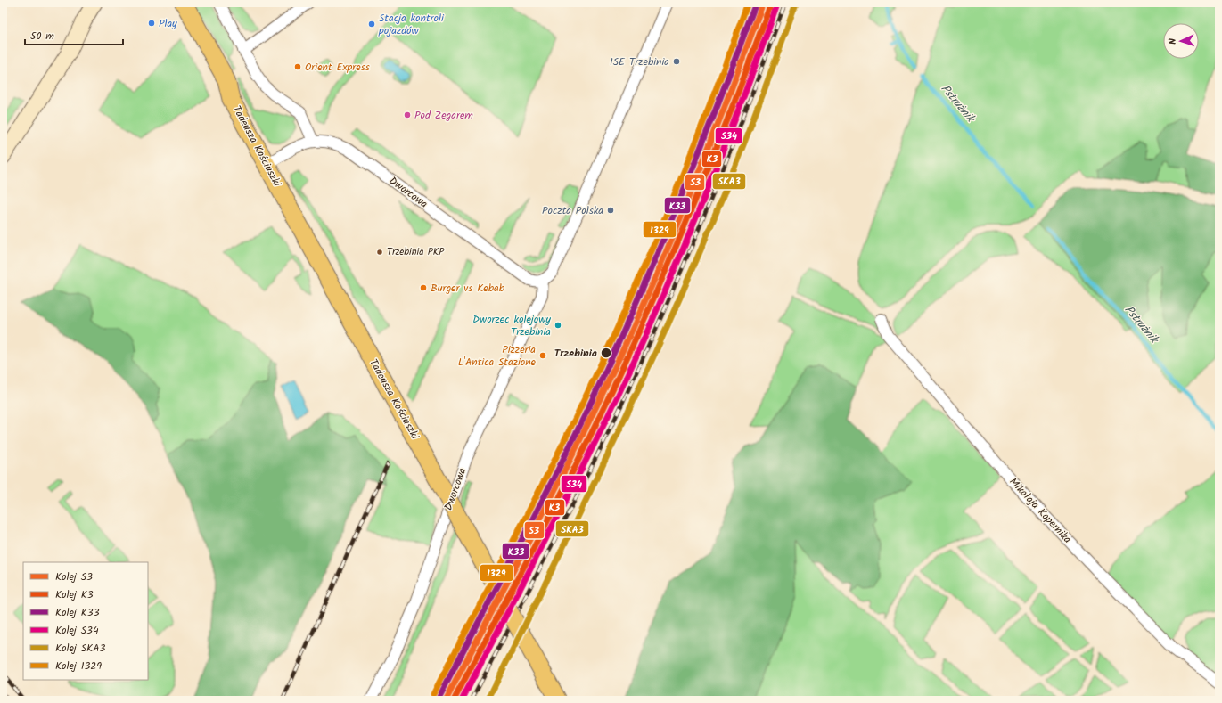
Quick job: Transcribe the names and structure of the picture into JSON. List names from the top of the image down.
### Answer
{
  "streets": {
    "main road": ["Tadeusza Kościuszki"],
    "street": ["Dworcowa", "Mikołaja Kopernika"]
  },
  "crossings": [
    ["Tadeusza Kościuszki", "Dworcowa"]
  ],
  "water": ["Pstrużnik"],
  "places": [
    "Play",
    "Stacja kontroli pojazdów",
    "ISE Trzebinia",
    "Orient Express",
    "Pod Zegarem",
    "Poczta Polska",
    "Trzebinia PKP",
    "Burger vs Kebab",
    "Dworzec kolejowy Trzebinia",
    "Trzebinia",
    "Pizzeria L'Antica Stazione"
  ],
  "lines": [
    "rail line S3",
    "rail line K33",
    "rail line SKA3",
    "rail line 1329",
    "rail line K3",
    "rail line S34"
  ],
  "legend": [
    "Kolej S3",
    "Kolej K3",
    "Kolej K33",
    "Kolej S34",
    "Kolej SKA3",
    "Kolej 1329"
  ],
  "scale_bar": "50 m",
  "north": "left"
}
